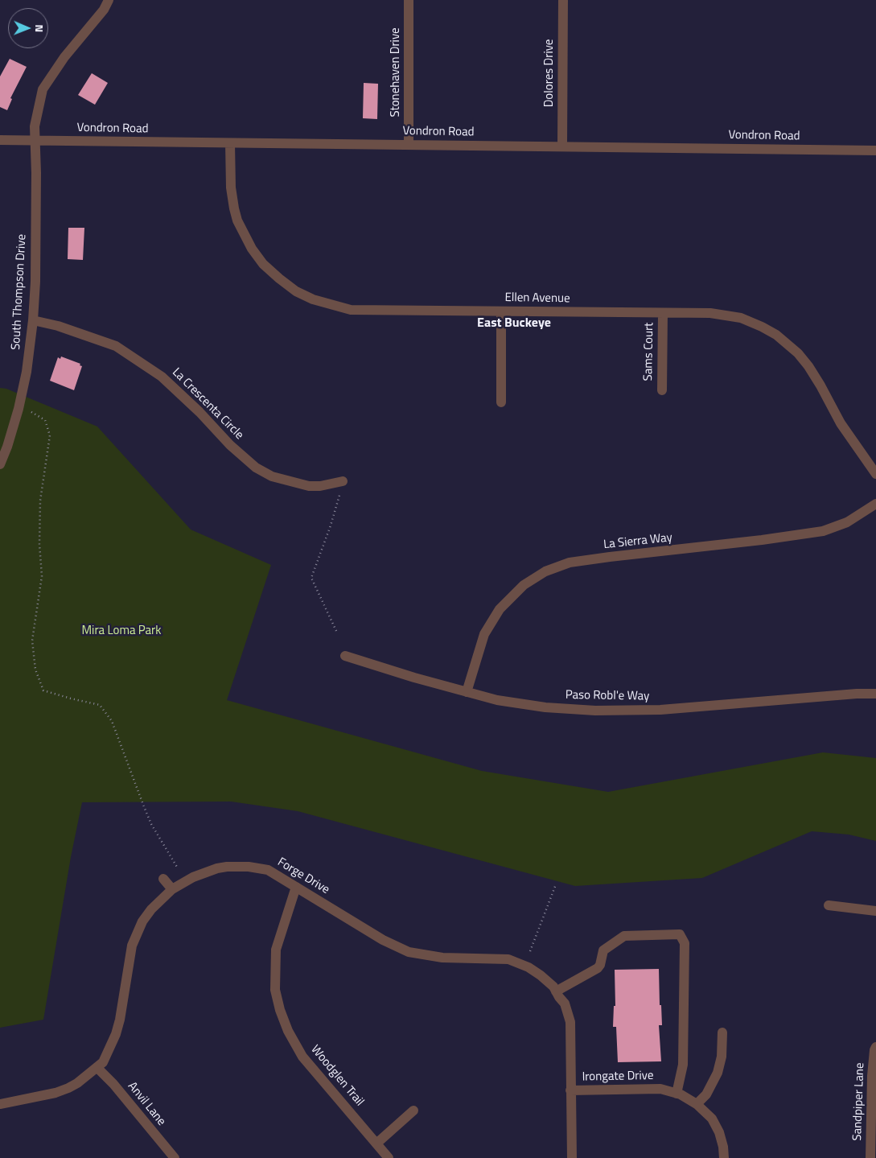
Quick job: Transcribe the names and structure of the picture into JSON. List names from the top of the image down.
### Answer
{
  "streets": {
    "street": [
      "Stonehaven Drive",
      "Dolores Drive",
      "Vondron Road",
      "South Thompson Drive",
      "Ellen Avenue",
      "Sams Court",
      "La Crescenta Circle",
      "La Sierra Way",
      "Paso Robl'e Way",
      "Forge Drive",
      "Woodglen Trail",
      "Irongate Drive",
      "Sandpiper Lane",
      "Anvil Lane"
    ]
  },
  "crossings": [
    ["Stonehaven Drive", "Vondron Road"],
    ["Dolores Drive", "Vondron Road"],
    ["Vondron Road", "South Thompson Drive"],
    ["Vondron Road", "Ellen Avenue"],
    ["South Thompson Drive", "La Crescenta Circle"],
    ["Ellen Avenue", "Sams Court"],
    ["La Sierra Way", "Paso Robl'e Way"],
    ["Forge Drive", "Woodglen Trail"],
    ["Forge Drive", "Irongate Drive"],
    ["Forge Drive", "Anvil Lane"]
  ],
  "districts": ["East Buckeye"],
  "parks": ["Mira Loma Park"],
  "north": "right"
}
